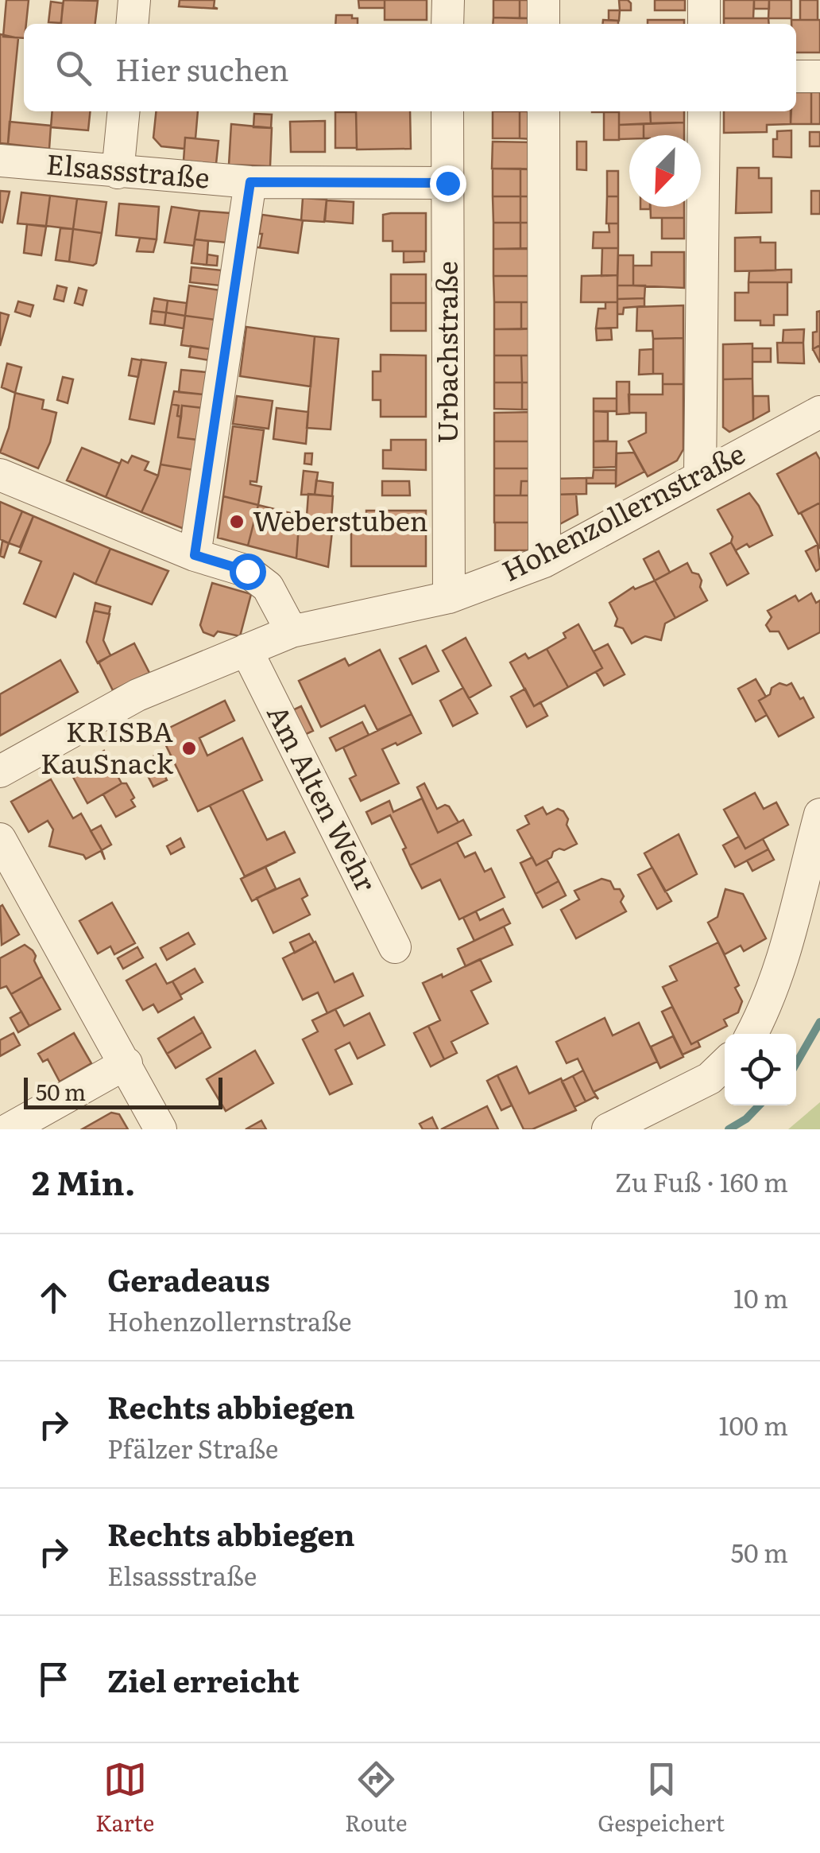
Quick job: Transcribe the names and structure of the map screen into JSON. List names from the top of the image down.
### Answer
{
  "streets": {
    "street": [
      "Elsassstraße",
      "Urbachstraße",
      "Hohenzollernstraße",
      "Am Alten Wehr"
    ]
  },
  "crossings": [
    ["Elsassstraße", "Urbachstraße"],
    ["Urbachstraße", "Hohenzollernstraße"],
    ["Hohenzollernstraße", "Am Alten Wehr"]
  ],
  "places": ["Weberstuben", "KRISBA KauSnack"],
  "scale_bar": "50 m",
  "north": "bottom left",
  "page": {
    "search": "Hier suchen",
    "scale": "50 m",
    "heading": ["2 Min.", "Zu Fuß · 160 m"],
    "list": [
      ["Geradeaus", "Hohenzollernstraße", "10 m"],
      ["Rechts abbiegen", "Pfälzer Straße", "100 m"],
      ["Rechts abbiegen", "Elsassstraße", "50 m"],
      "Ziel erreicht"
    ],
    "nav": ["Karte", "Route", "Gespeichert"]
  }
}
